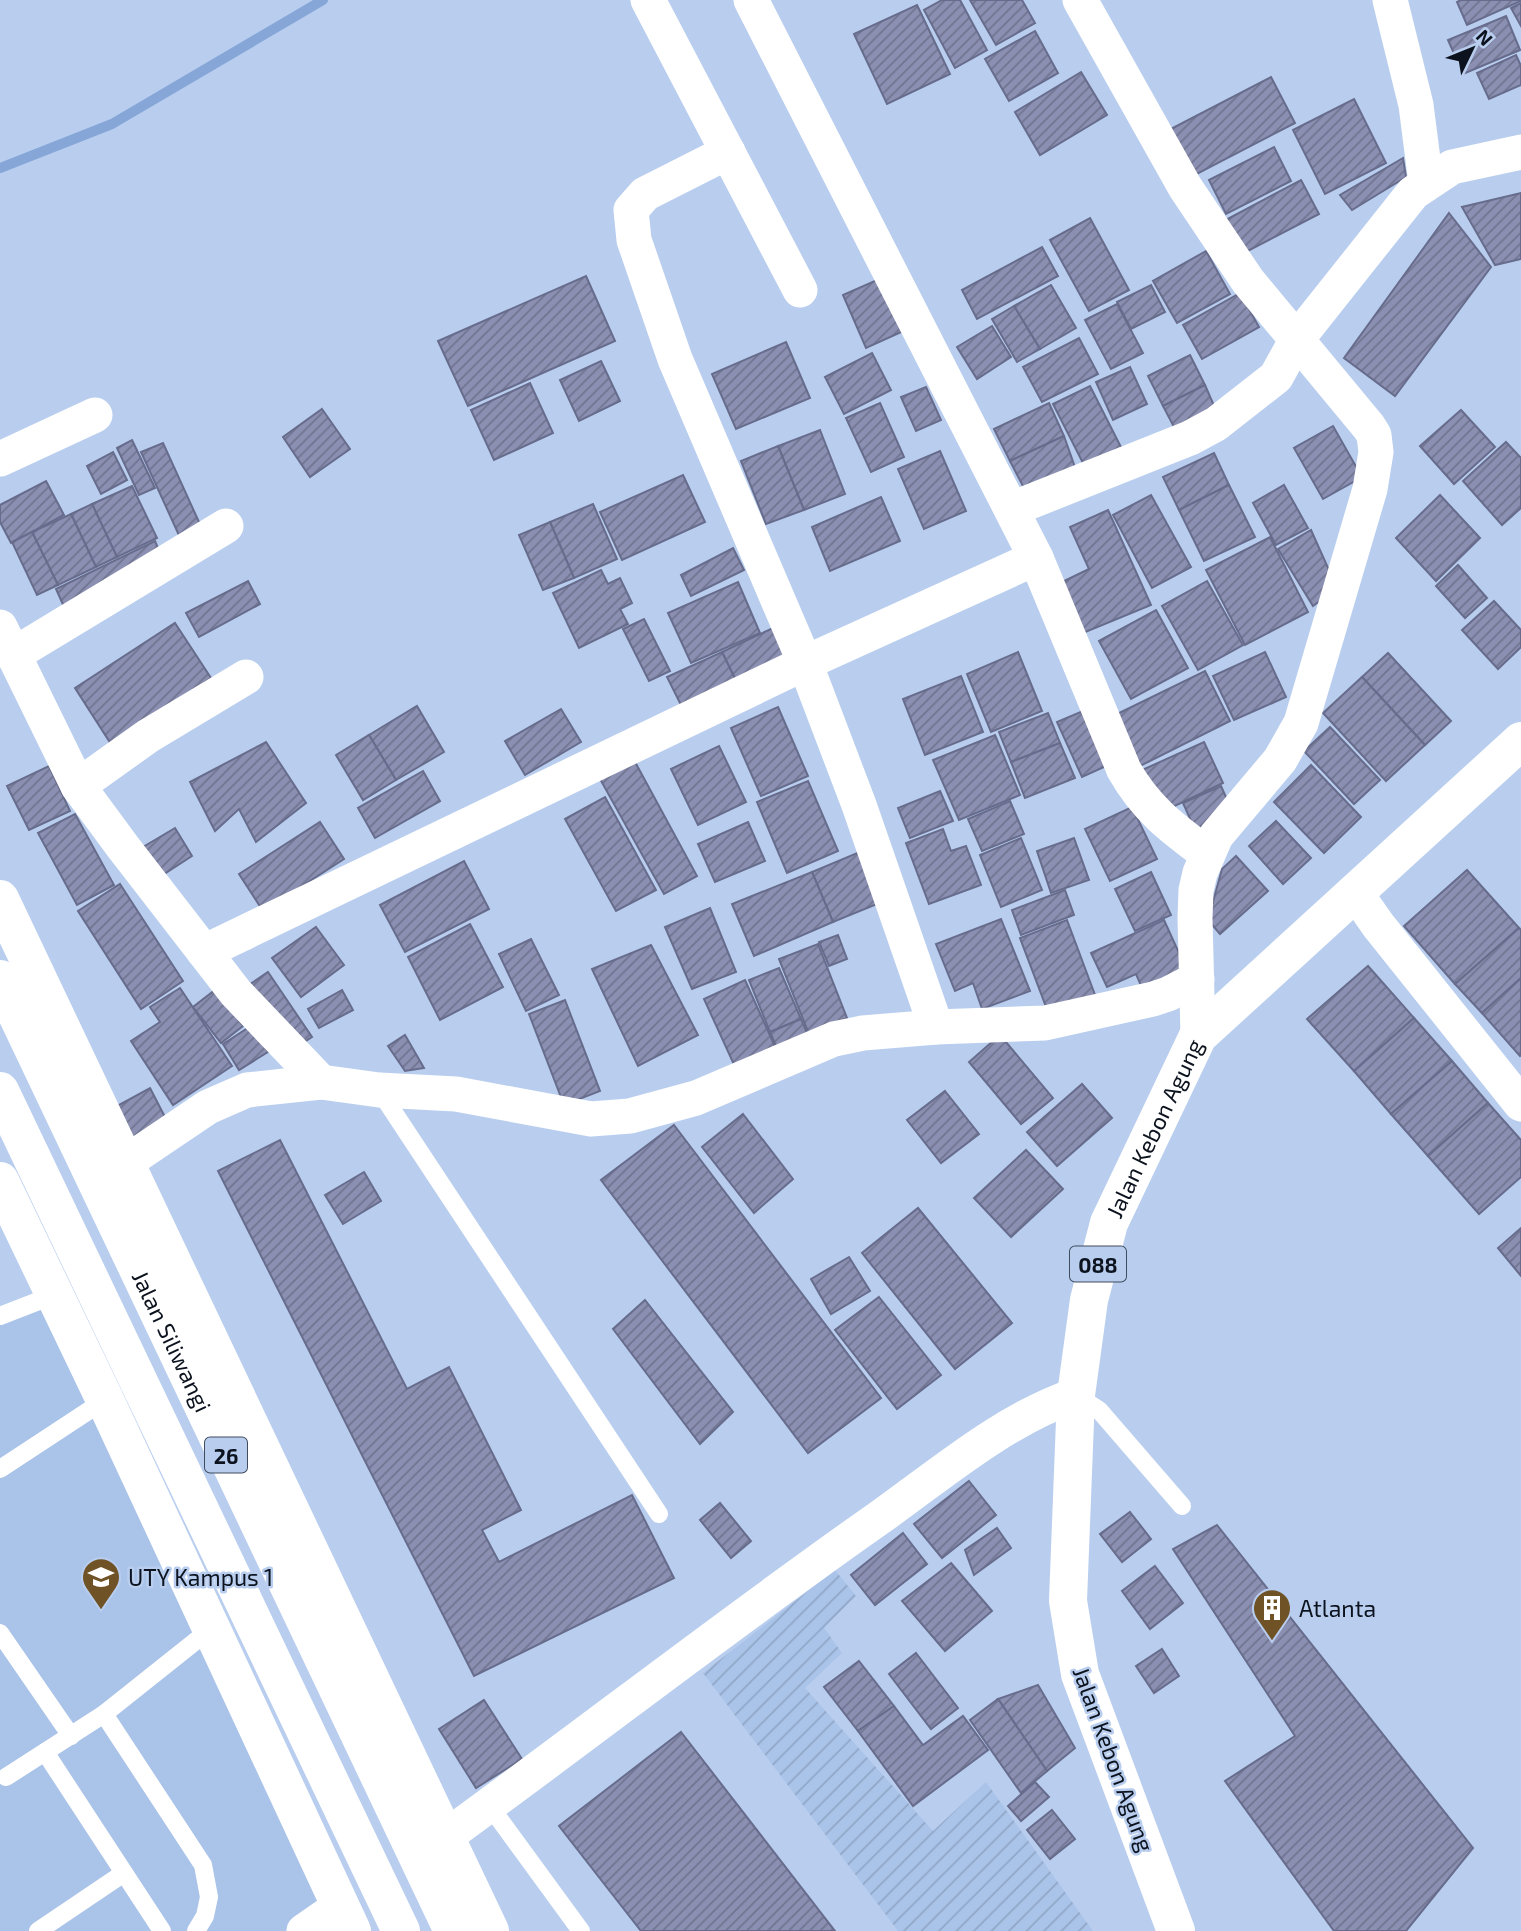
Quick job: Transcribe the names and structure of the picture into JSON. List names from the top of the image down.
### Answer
{
  "streets": {
    "main road": [
      "Jalan Kebon Agung",
      "088",
      "Jalan Siliwangi",
      "26"
    ]
  },
  "places": {
    "school or university": ["UTY Kampus 1"],
    "building": ["Atlanta"]
  },
  "north": "top right"
}
